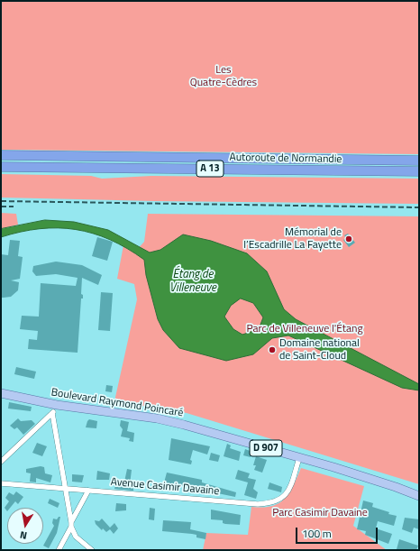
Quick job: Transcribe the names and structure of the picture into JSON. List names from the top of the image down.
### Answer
{
  "streets": {
    "highway": ["Autoroute de Normandie", "A 13"],
    "main road": ["Boulevard Raymond Poincaré", "D 907"],
    "street": ["Avenue Casimir Davaine"]
  },
  "crossings": [
    ["Boulevard Raymond Poincaré", "Avenue Casimir Davaine"]
  ],
  "water": ["Étang de Villeneuve"],
  "parks": ["Les Quatre-Cèdres", "Parc de Villeneuve l'Étang", "Parc Casimir Davaine"],
  "places": ["Mémorial de l’Escadrille La Fayette", "Domaine national de Saint-Cloud"],
  "scale_bar": "100 m",
  "north": "bottom"
}
